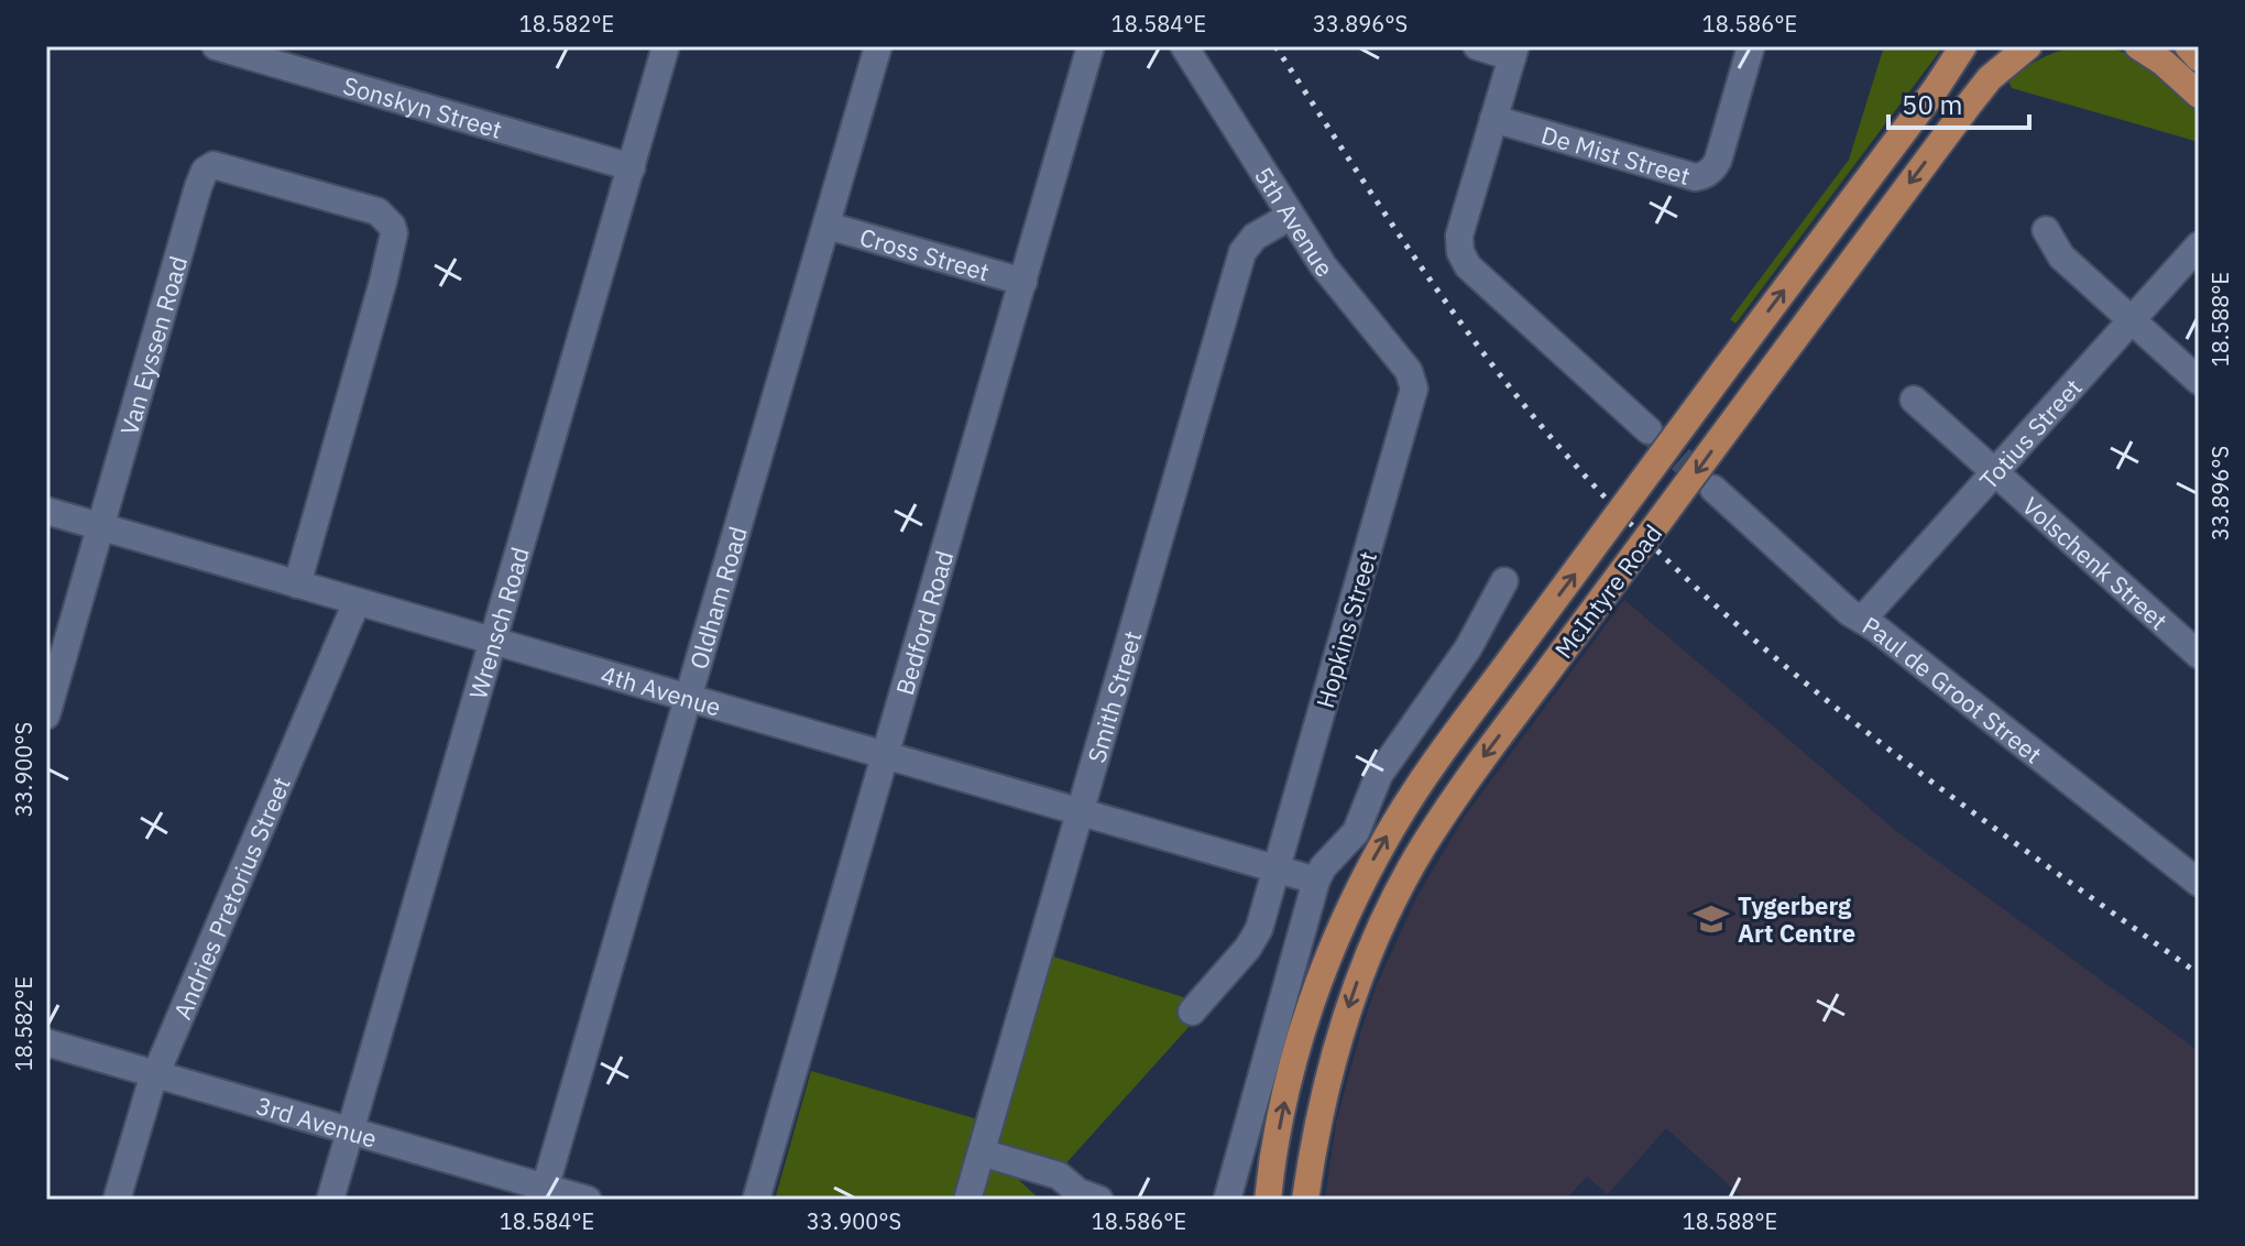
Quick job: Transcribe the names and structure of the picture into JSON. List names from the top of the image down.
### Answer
{
  "streets": {
    "main road": ["McIntyre Road"],
    "street": [
      "Sonskyn Street",
      "De Mist Street",
      "5th Avenue",
      "Cross Street",
      "Van Eyssen Road",
      "Totius Street",
      "Volschenk Street",
      "Oldham Road",
      "Wrensch Road",
      "Bedford Road",
      "Hopkins Street",
      "4th Avenue",
      "Paul de Groot Street",
      "Smith Street",
      "Andries Pretorius Street",
      "3rd Avenue"
    ]
  },
  "crossings": [
    ["Sonskyn Street", "Wrensch Road"],
    ["5th Avenue", "Hopkins Street"],
    ["5th Avenue", "Smith Street"],
    ["Cross Street", "Oldham Road"],
    ["Cross Street", "Bedford Road"],
    ["Van Eyssen Road", "4th Avenue"],
    ["Totius Street", "Volschenk Street"],
    ["Totius Street", "Paul de Groot Street"],
    ["Oldham Road", "4th Avenue"],
    ["Oldham Road", "3rd Avenue"],
    ["Wrensch Road", "4th Avenue"],
    ["Wrensch Road", "3rd Avenue"],
    ["Bedford Road", "4th Avenue"],
    ["Hopkins Street", "4th Avenue"],
    ["4th Avenue", "Smith Street"],
    ["4th Avenue", "Andries Pretorius Street"],
    ["Andries Pretorius Street", "3rd Avenue"]
  ],
  "places": {
    "school or university": ["Tygerberg Art Centre"]
  },
  "scale_bar": "50 m",
  "coordinates": [
    "18.582°E",
    "18.584°E",
    "33.896°S",
    "18.586°E",
    "18.588°E",
    "33.900°S"
  ]
}
